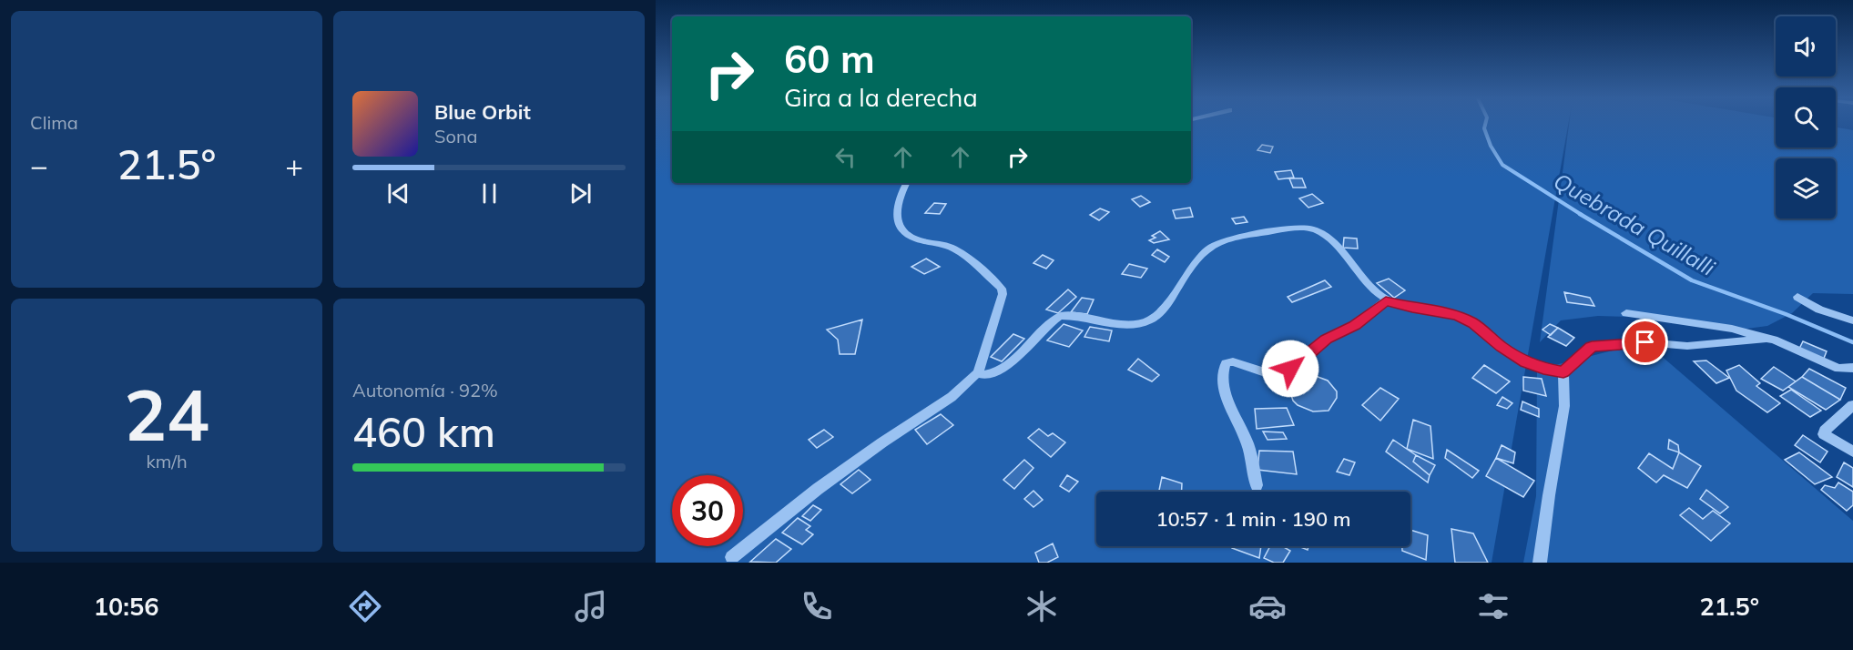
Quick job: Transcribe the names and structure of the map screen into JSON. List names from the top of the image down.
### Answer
{
  "water": ["Quebrada Quillalli"],
  "page": {
    "tile": [
      "Clima",
      ["24", "km/h"],
      ["Autonomía · 92%", "460 km"]
    ],
    "turn": ["60 m", "Gira a la derecha"],
    "song": ["Blue Orbit", "Sona"],
    "heat": ["−", "21.5°", "+"],
    "limit": "30",
    "trip": "10:57 · 1 min · 190 m",
    "tabs": ["10:56", "21.5°"]
  }
}
